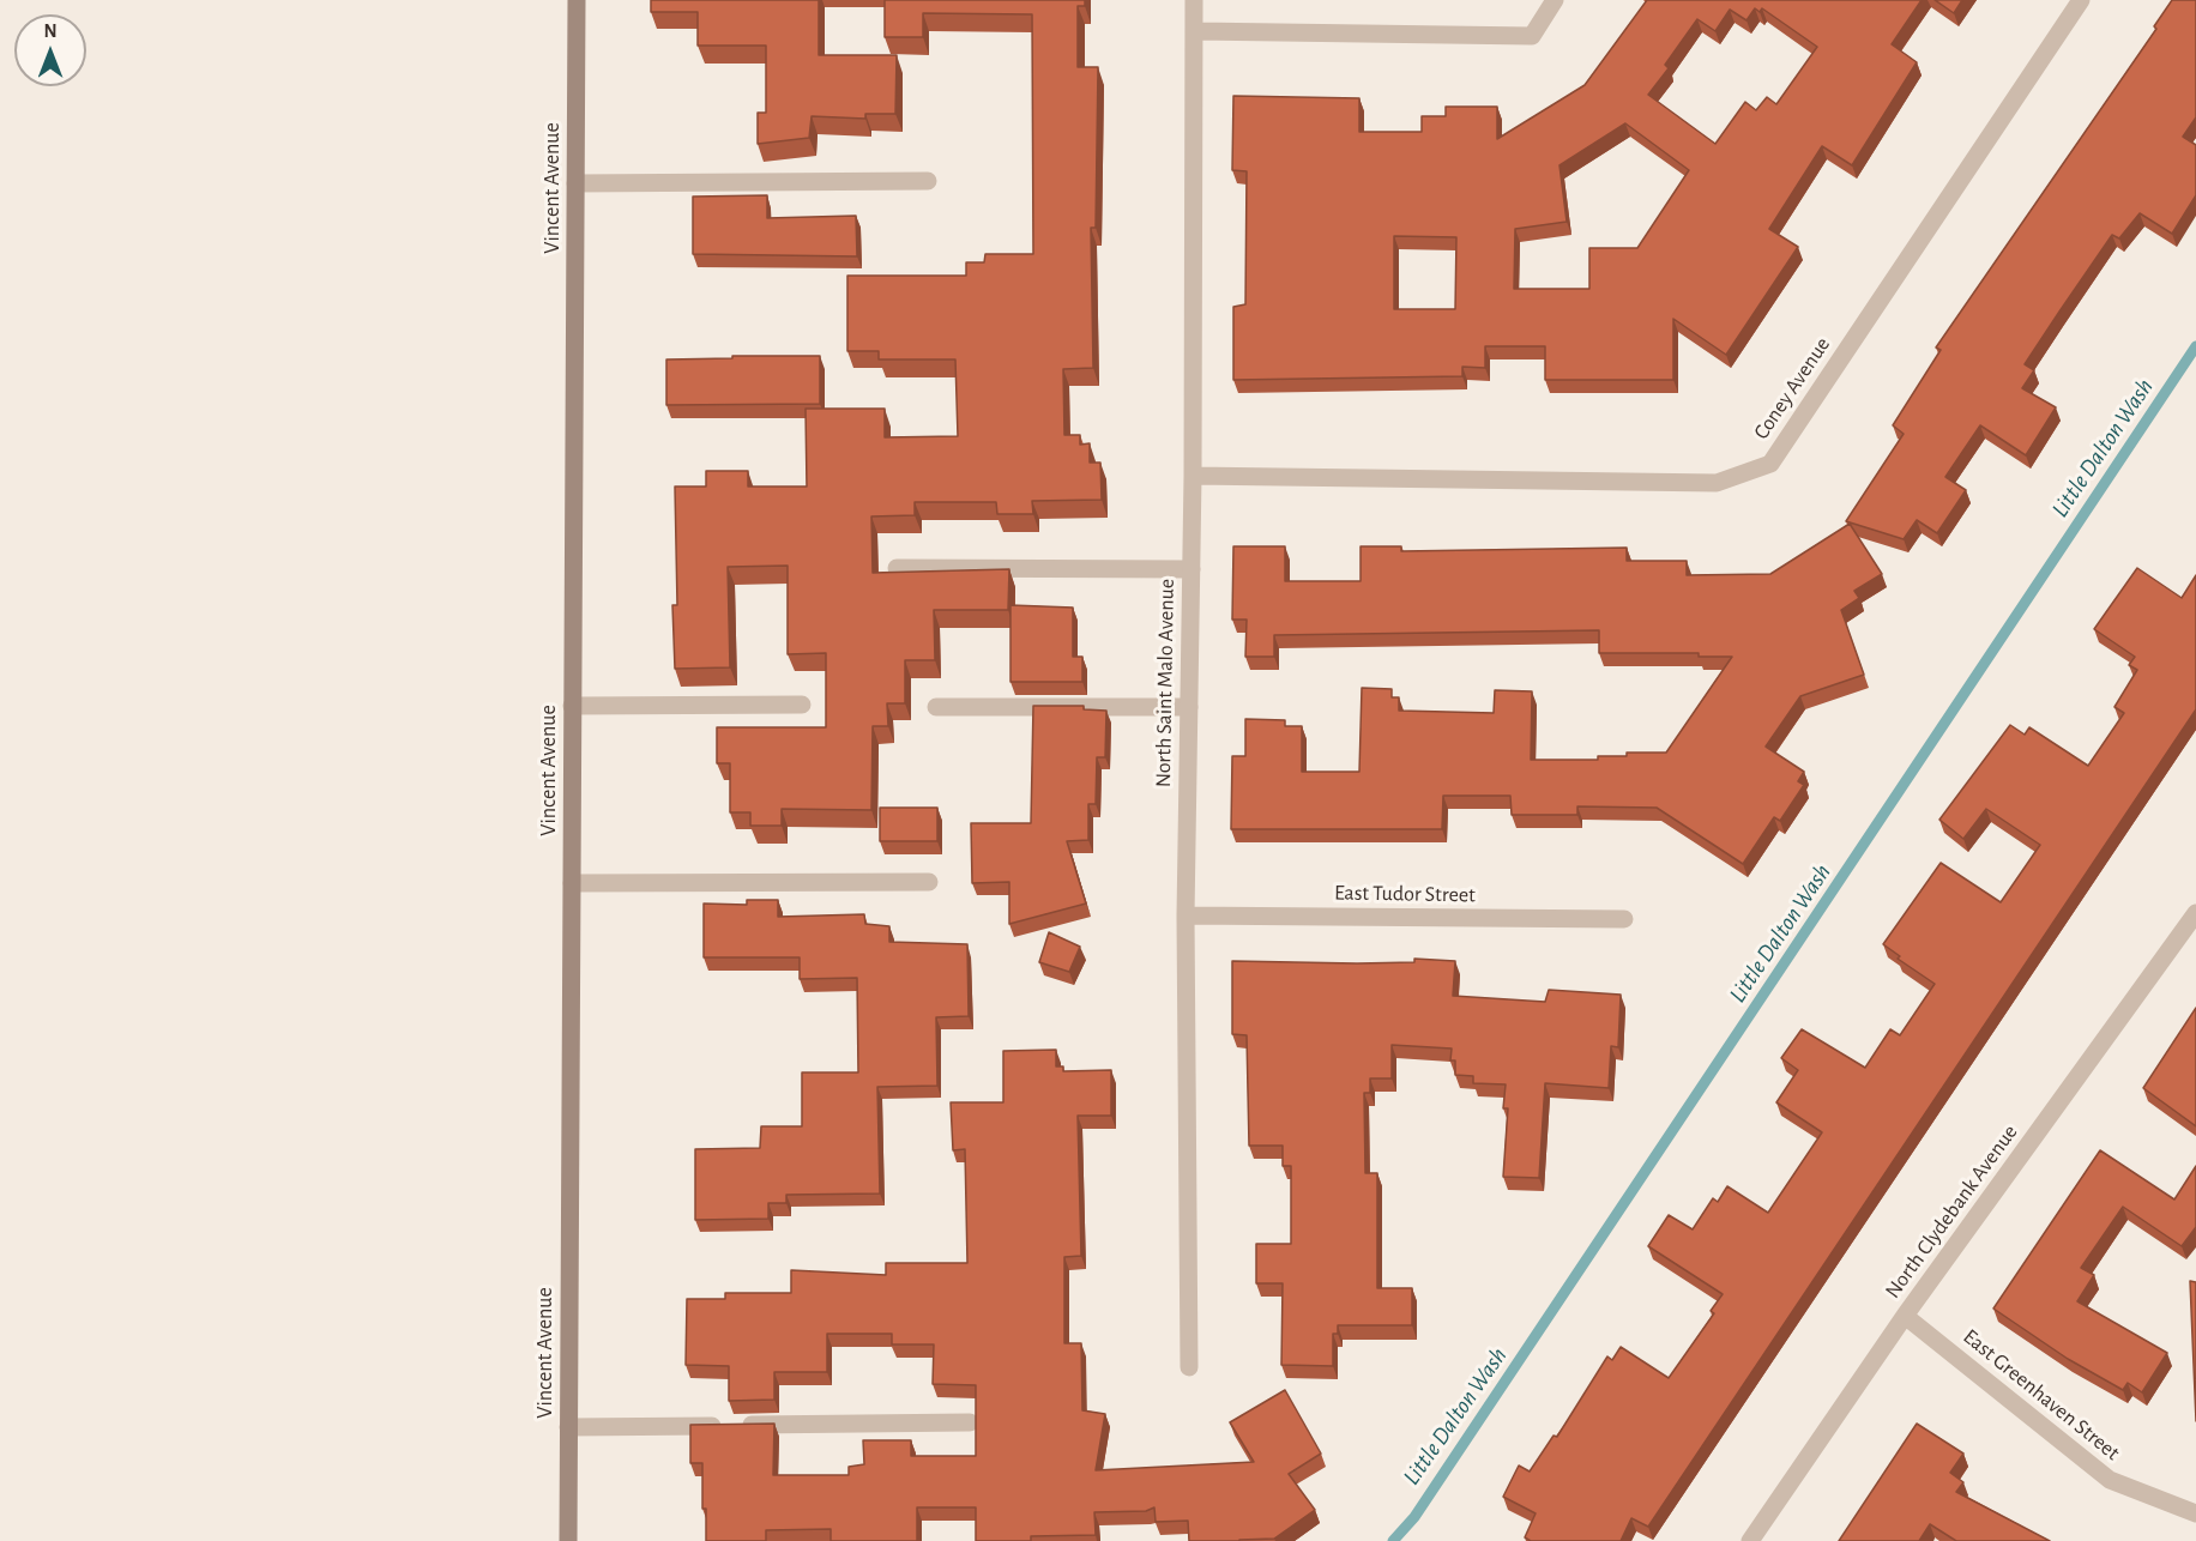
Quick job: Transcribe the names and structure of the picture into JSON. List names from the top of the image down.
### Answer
{
  "streets": {
    "street": [
      "Vincent Avenue",
      "Coney Avenue",
      "North Saint Malo Avenue",
      "East Tudor Street",
      "North Clydebank Avenue",
      "East Greenhaven Street"
    ]
  },
  "crossings": [
    ["Coney Avenue", "North Saint Malo Avenue"],
    ["North Saint Malo Avenue", "East Tudor Street"],
    ["North Clydebank Avenue", "East Greenhaven Street"]
  ],
  "water": ["Little Dalton Wash"],
  "north": "top"
}
